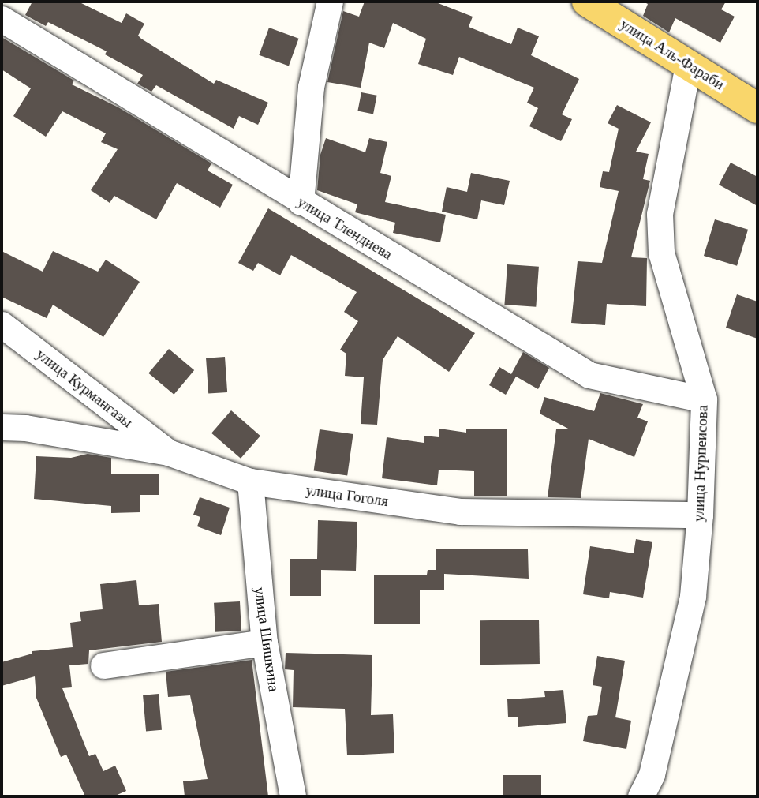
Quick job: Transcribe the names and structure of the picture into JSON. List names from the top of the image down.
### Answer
{
  "streets": {
    "main road": ["улица Аль-Фараби"],
    "street": [
      "улица Тлендиева",
      "улица Курмангазы",
      "улица Нурпеисова",
      "улица Гоголя",
      "улица Шишкина"
    ]
  },
  "crossings": [
    ["улица Аль-Фараби", "улица Нурпеисова"],
    ["улица Тлендиева", "улица Нурпеисова"],
    ["улица Курмангазы", "улица Гоголя"],
    ["улица Нурпеисова", "улица Гоголя"],
    ["улица Гоголя", "улица Шишкина"]
  ]
}
